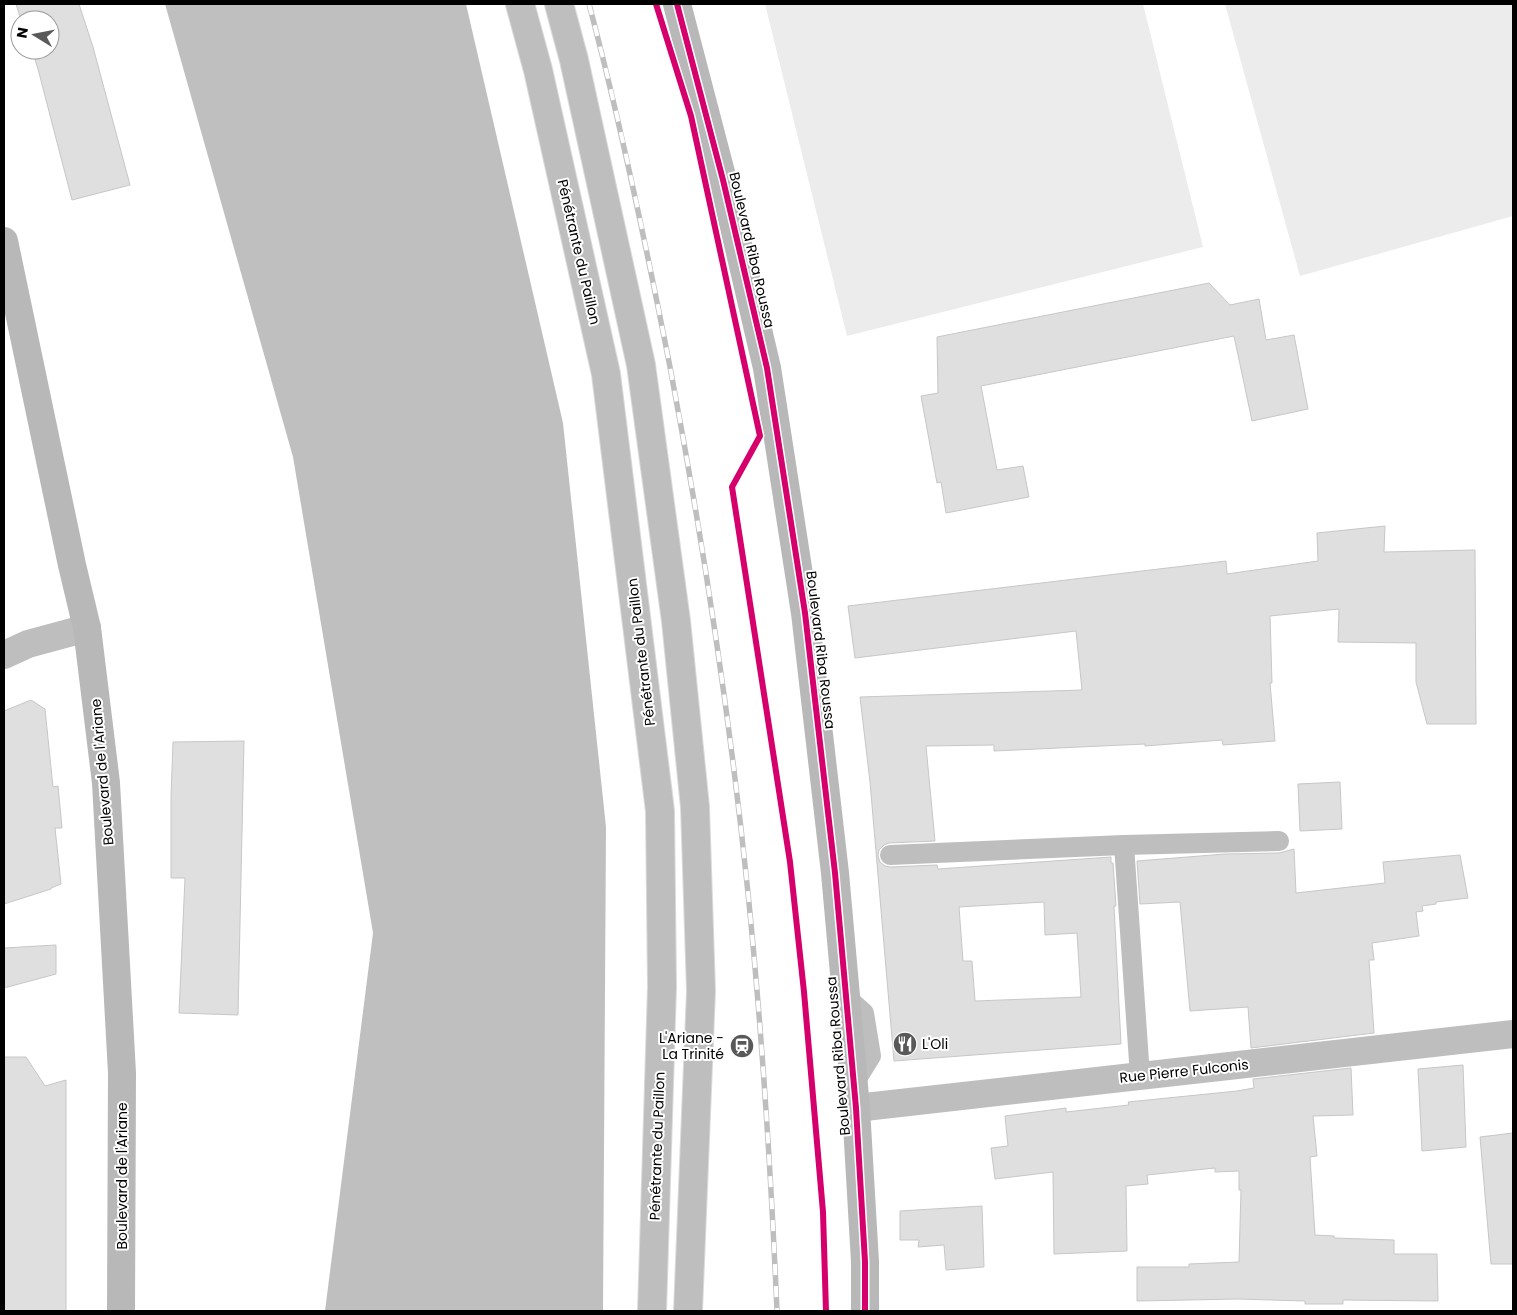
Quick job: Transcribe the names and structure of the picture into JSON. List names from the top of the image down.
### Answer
{
  "streets": {
    "main road": ["Pénétrante du Paillon", "Rue Pierre Fulconis"],
    "street": ["Boulevard Riba Roussa", "Boulevard de l'Ariane"]
  },
  "crossings": [
    ["Boulevard Riba Roussa", "Rue Pierre Fulconis"]
  ],
  "places": {
    "restaurant": ["L'Oli"],
    "station": ["L'Ariane - La Trinité"]
  },
  "north": "left"
}
